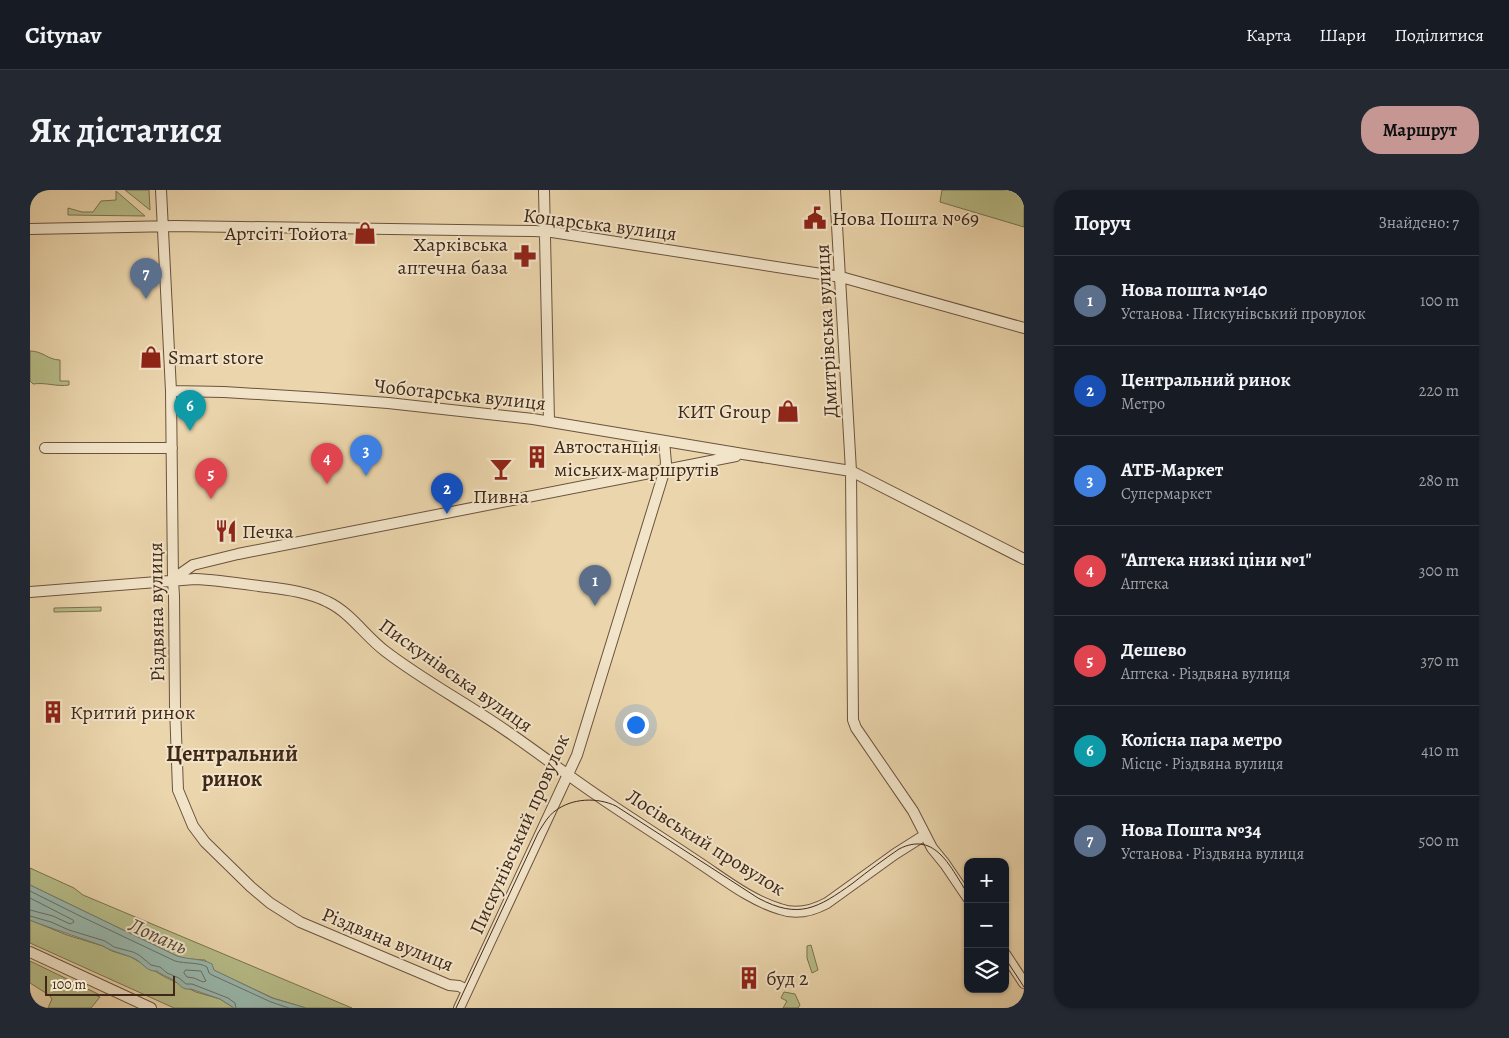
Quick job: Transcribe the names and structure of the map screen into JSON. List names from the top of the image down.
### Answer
{
  "streets": {
    "street": [
      "Коцарська вулиця",
      "Дмитрівська вулиця",
      "Чоботарська вулиця",
      "Різдвяна вулиця",
      "Пискунівська вулиця",
      "Пискунівський провулок",
      "Лосівський провулок"
    ]
  },
  "crossings": [
    ["Коцарська вулиця", "Дмитрівська вулиця"],
    ["Коцарська вулиця", "Різдвяна вулиця"],
    ["Дмитрівська вулиця", "Чоботарська вулиця"],
    ["Дмитрівська вулиця", "Лосівський провулок"],
    ["Чоботарська вулиця", "Різдвяна вулиця"],
    ["Чоботарська вулиця", "Пискунівська вулиця"],
    ["Чоботарська вулиця", "Пискунівський провулок"],
    ["Різдвяна вулиця", "Пискунівська вулиця"],
    ["Різдвяна вулиця", "Пискунівський провулок"],
    ["Пискунівська вулиця", "Пискунівський провулок"],
    ["Пискунівська вулиця", "Лосівський провулок"],
    ["Пискунівський провулок", "Лосівський провулок"]
  ],
  "districts": ["Центральний ринок"],
  "water": ["Лопань"],
  "places": {
    "public building": ["Нова Пошта №69"],
    "shop": ["Артсіті Тойота", "Smart store", "КИТ Group"],
    "pharmacy": ["Харківська аптечна база"],
    "building": ["Автостанція міських маршрутів", "Критий ринок", "буд 2"],
    "bar": ["Пивна"],
    "restaurant": ["Печка"]
  },
  "scale_bar": "100 m",
  "page": {
    "header": "Citynav",
    "nav": ["Карта", "Шари", "Поділитися"],
    "title": "Як дістатися",
    "buttons": "Маршрут",
    "heading": ["Поруч", "Знайдено: 7"],
    "list": [
      {
        "mark": "1",
        "name": "Нова пошта №140",
        "note": "Установа · Пискунівський провулок",
        "value": "100 m"
      },
      {
        "mark": "2",
        "name": "Центральний ринок",
        "note": "Метро",
        "value": "220 m"
      },
      {
        "mark": "3",
        "name": "АТБ-Маркет",
        "note": "Супермаркет",
        "value": "280 m"
      },
      {
        "mark": "4",
        "name": "\"Аптека низкі ціни №1\"",
        "note": "Аптека",
        "value": "300 m"
      },
      {
        "mark": "5",
        "name": "Дешево",
        "note": "Аптека · Різдвяна вулиця",
        "value": "370 m"
      },
      {
        "mark": "6",
        "name": "Колісна пара метро",
        "note": "Місце · Різдвяна вулиця",
        "value": "410 m"
      },
      {
        "mark": "7",
        "name": "Нова Пошта №34",
        "note": "Установа · Різдвяна вулиця",
        "value": "500 m"
      }
    ],
    "pins": [
      "7",
      "6",
      "3",
      "4",
      "5",
      "2",
      "1"
    ],
    "map_buttons": ["+", "−"],
    "scale": "100 m"
  }
}
